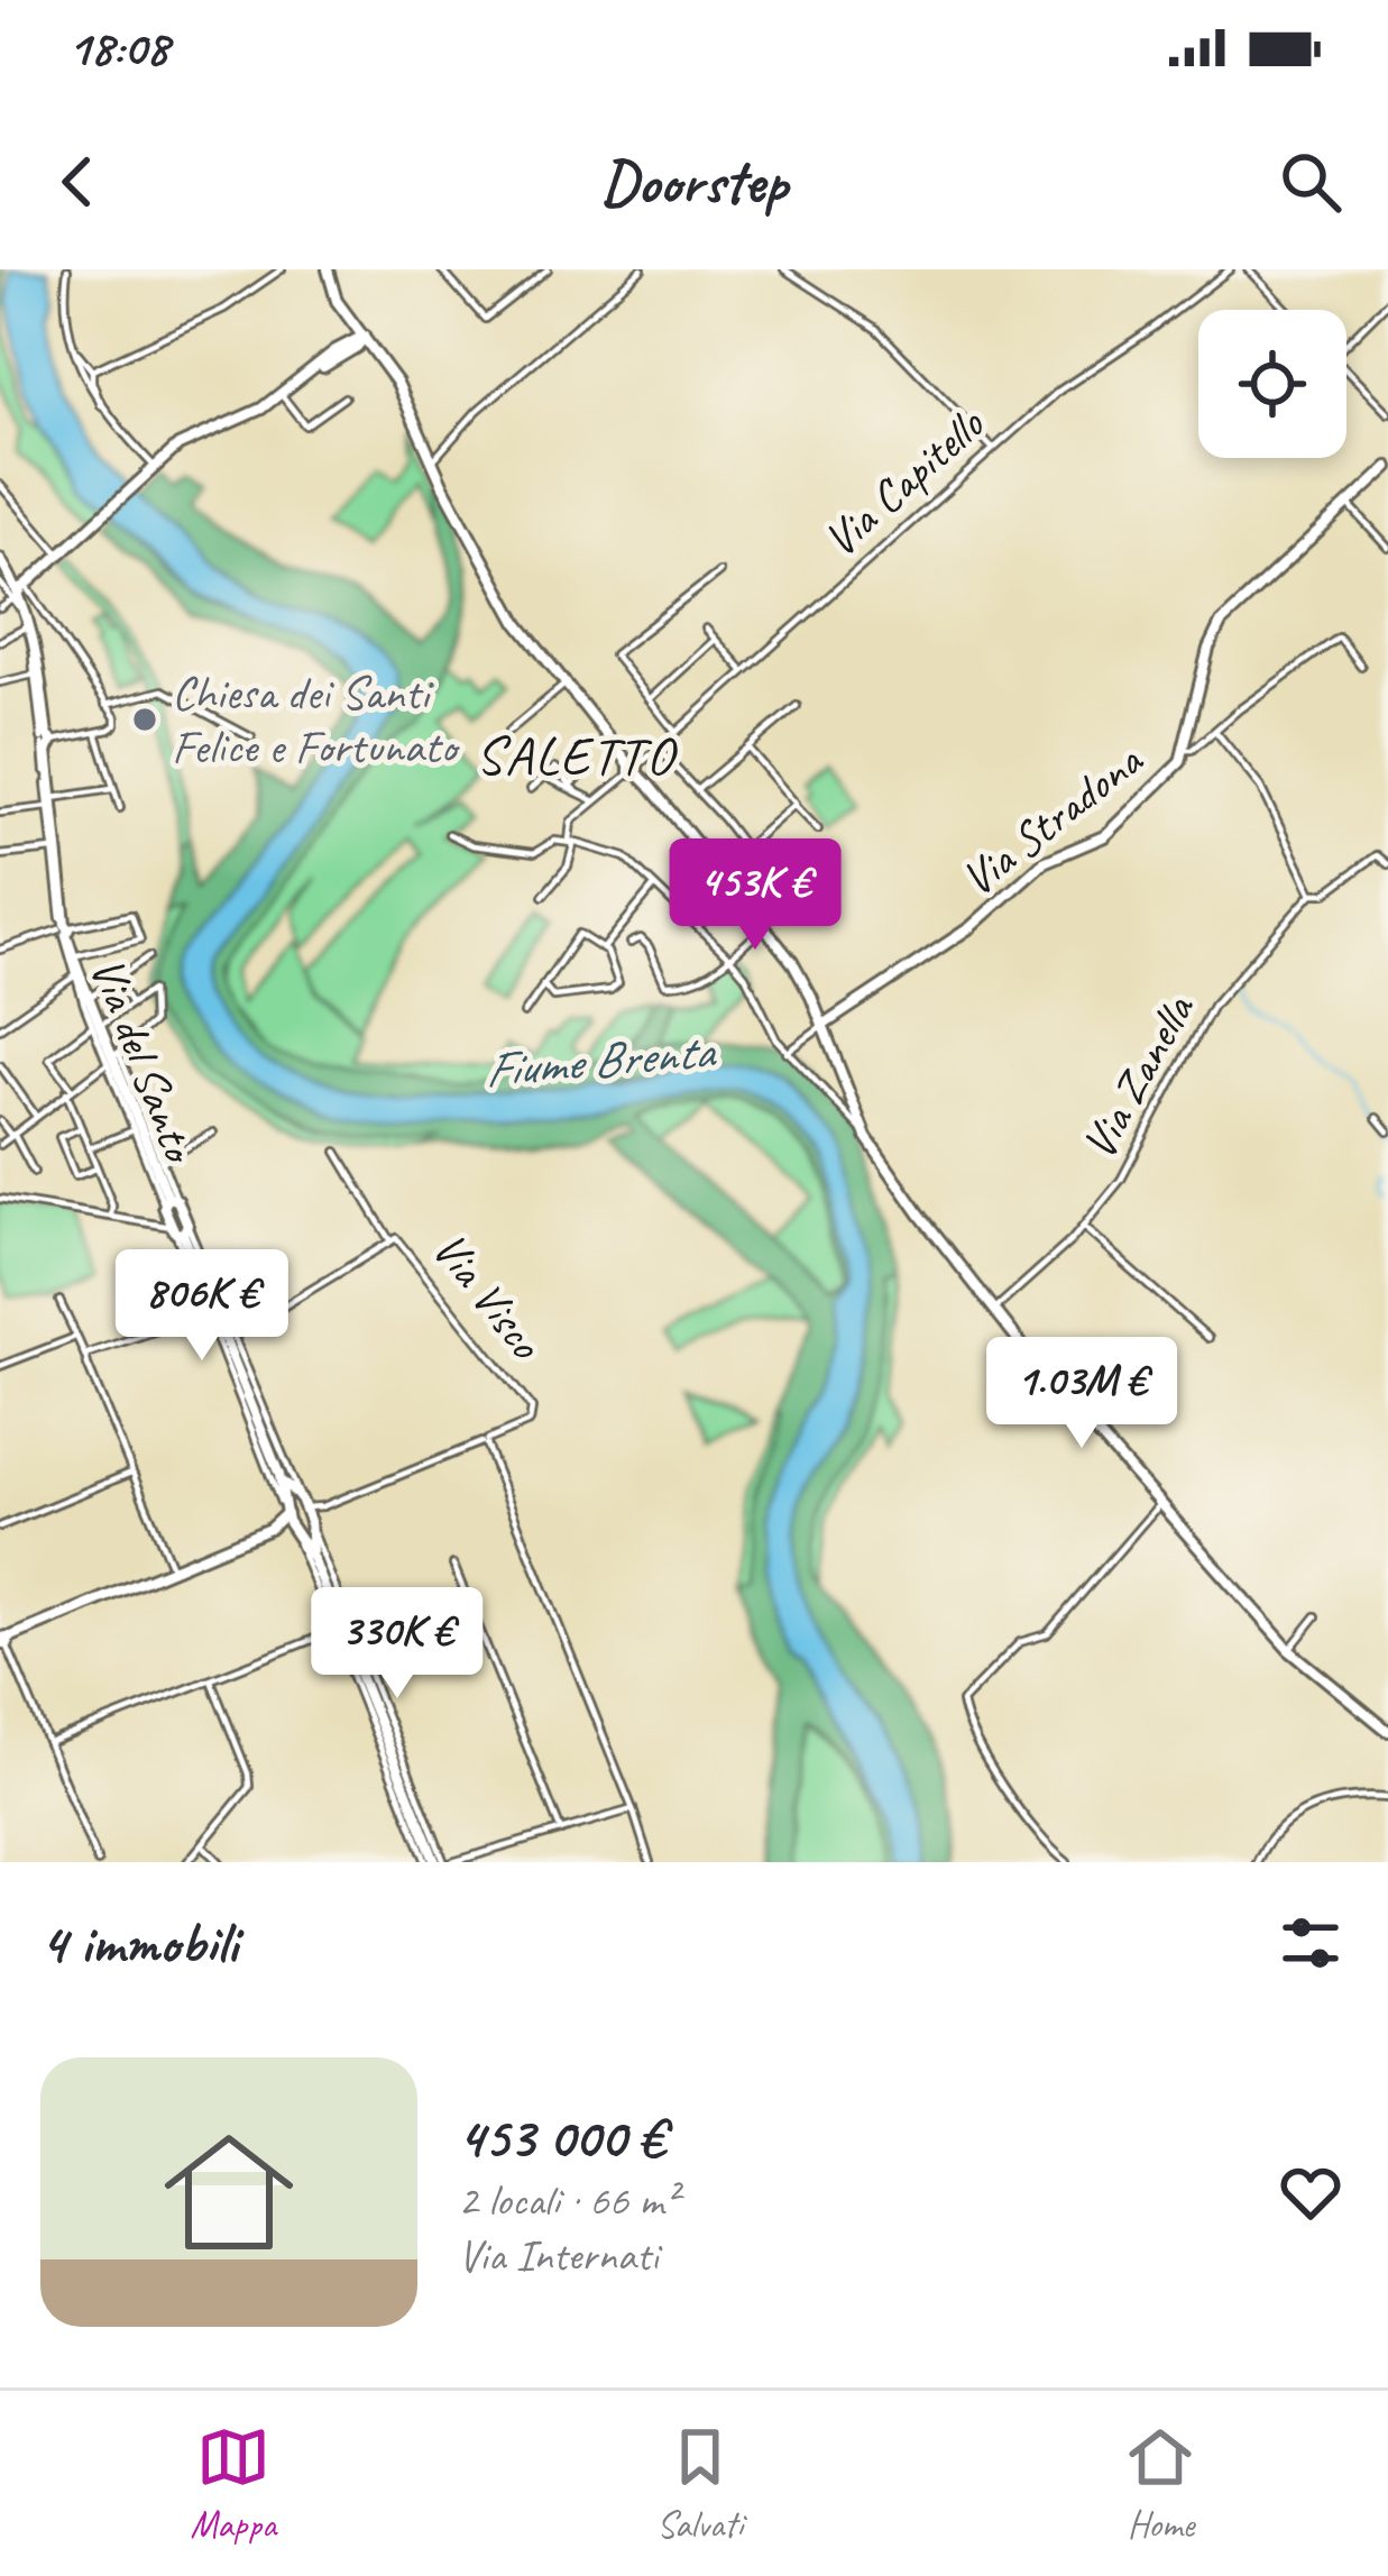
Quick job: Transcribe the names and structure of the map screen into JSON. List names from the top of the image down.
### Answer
{
  "streets": {
    "street": [
      "Via Capitello",
      "Via Stradona",
      "Via del Santo",
      "Via Zanella",
      "Via Visco"
    ]
  },
  "crossings": [
    ["Via del Santo", "Via Visco"]
  ],
  "districts": ["SALETTO"],
  "water": ["Fiume Brenta"],
  "places": ["Chiesa dei Santi Felice e Fortunato"],
  "page": {
    "status": "18:08",
    "header": "Doorstep",
    "price": [
      "453K €",
      "806K €",
      "1.03M €",
      "330K €"
    ],
    "heading": "4 immobili",
    "list": [
      {
        "name": "453 000 €",
        "note": "2 locali · 66 m² · Via Internati"
      }
    ],
    "tabs": ["Mappa", "Salvati", "Home"]
  }
}
